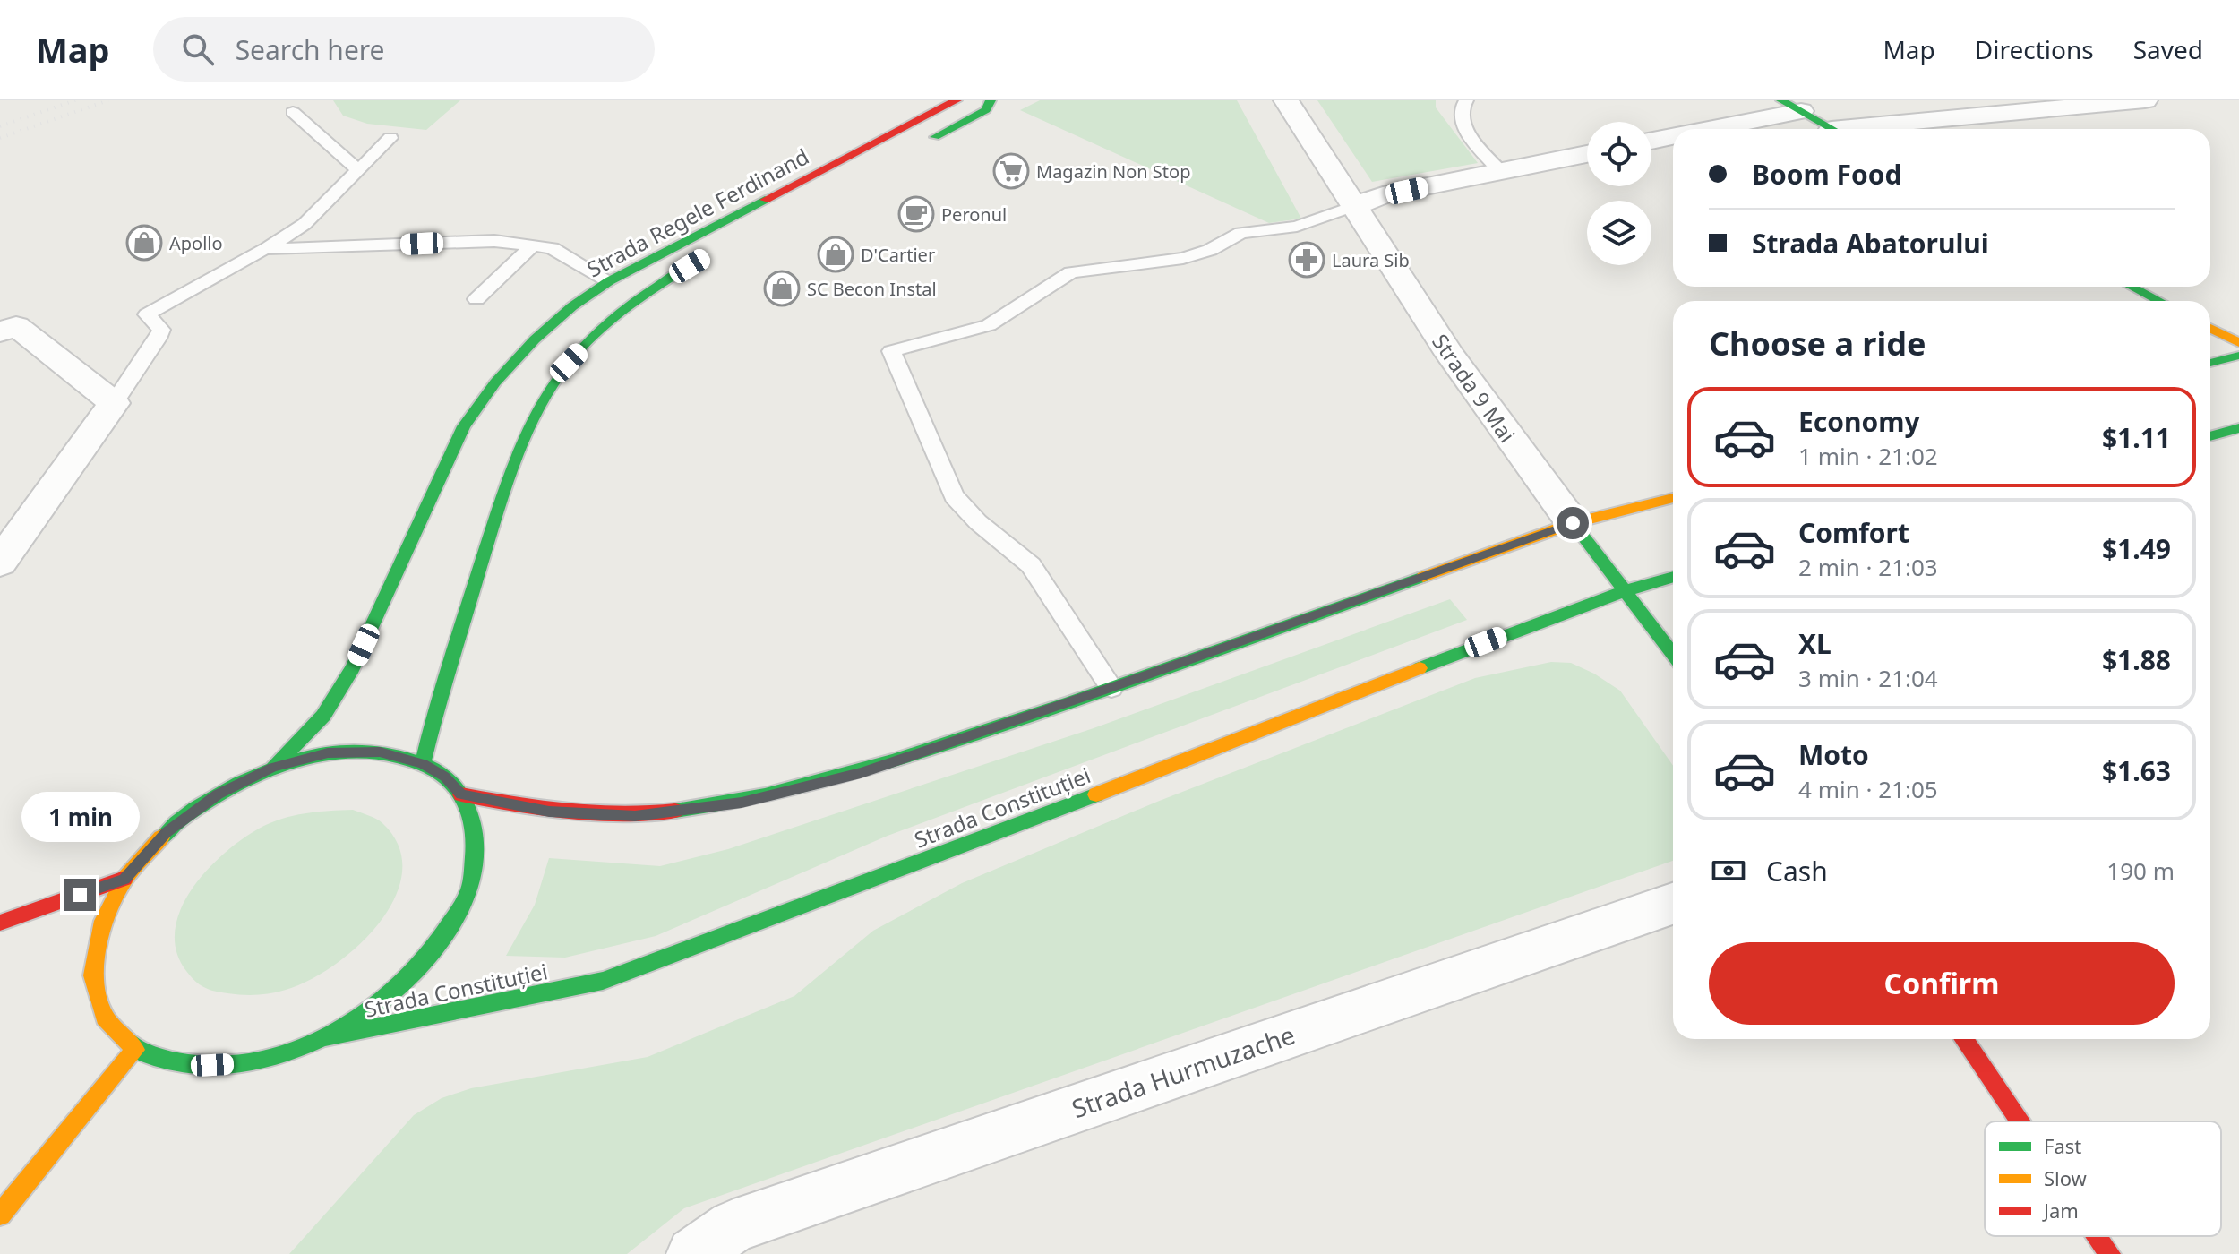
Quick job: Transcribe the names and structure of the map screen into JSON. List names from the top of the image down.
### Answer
{
  "streets": {
    "main road": ["Strada Regele Ferdinand", "Strada 9 Mai", "Strada Constituției"],
    "street": ["Strada Hurmuzache"]
  },
  "crossings": [
    ["Strada 9 Mai", "Strada Constituției"]
  ],
  "places": {
    "supermarket": ["Magazin Non Stop"],
    "cafe": ["Peronul"],
    "shop": ["Apollo", "D'Cartier", "SC Becon Instal"],
    "pharmacy": ["Laura Sib"]
  },
  "legend": ["Fast", "Slow", "Jam"],
  "page": {
    "header": "Map",
    "search": "Search here",
    "nav": ["Map", "Directions", "Saved"],
    "banner": ["Boom Food", "Strada Abatorului"],
    "heading": "Choose a ride",
    "list": [
      {
        "name": "Economy",
        "note": "1 min · 21:02",
        "value": "$1.11"
      },
      {
        "name": "Comfort",
        "note": "2 min · 21:03",
        "value": "$1.49"
      },
      {
        "name": "XL",
        "note": "3 min · 21:04",
        "value": "$1.88"
      },
      {
        "name": "Moto",
        "note": "4 min · 21:05",
        "value": "$1.63"
      }
    ],
    "bubble": "1 min",
    "pay": ["Cash", "190 m"],
    "buttons": "Confirm"
  }
}
